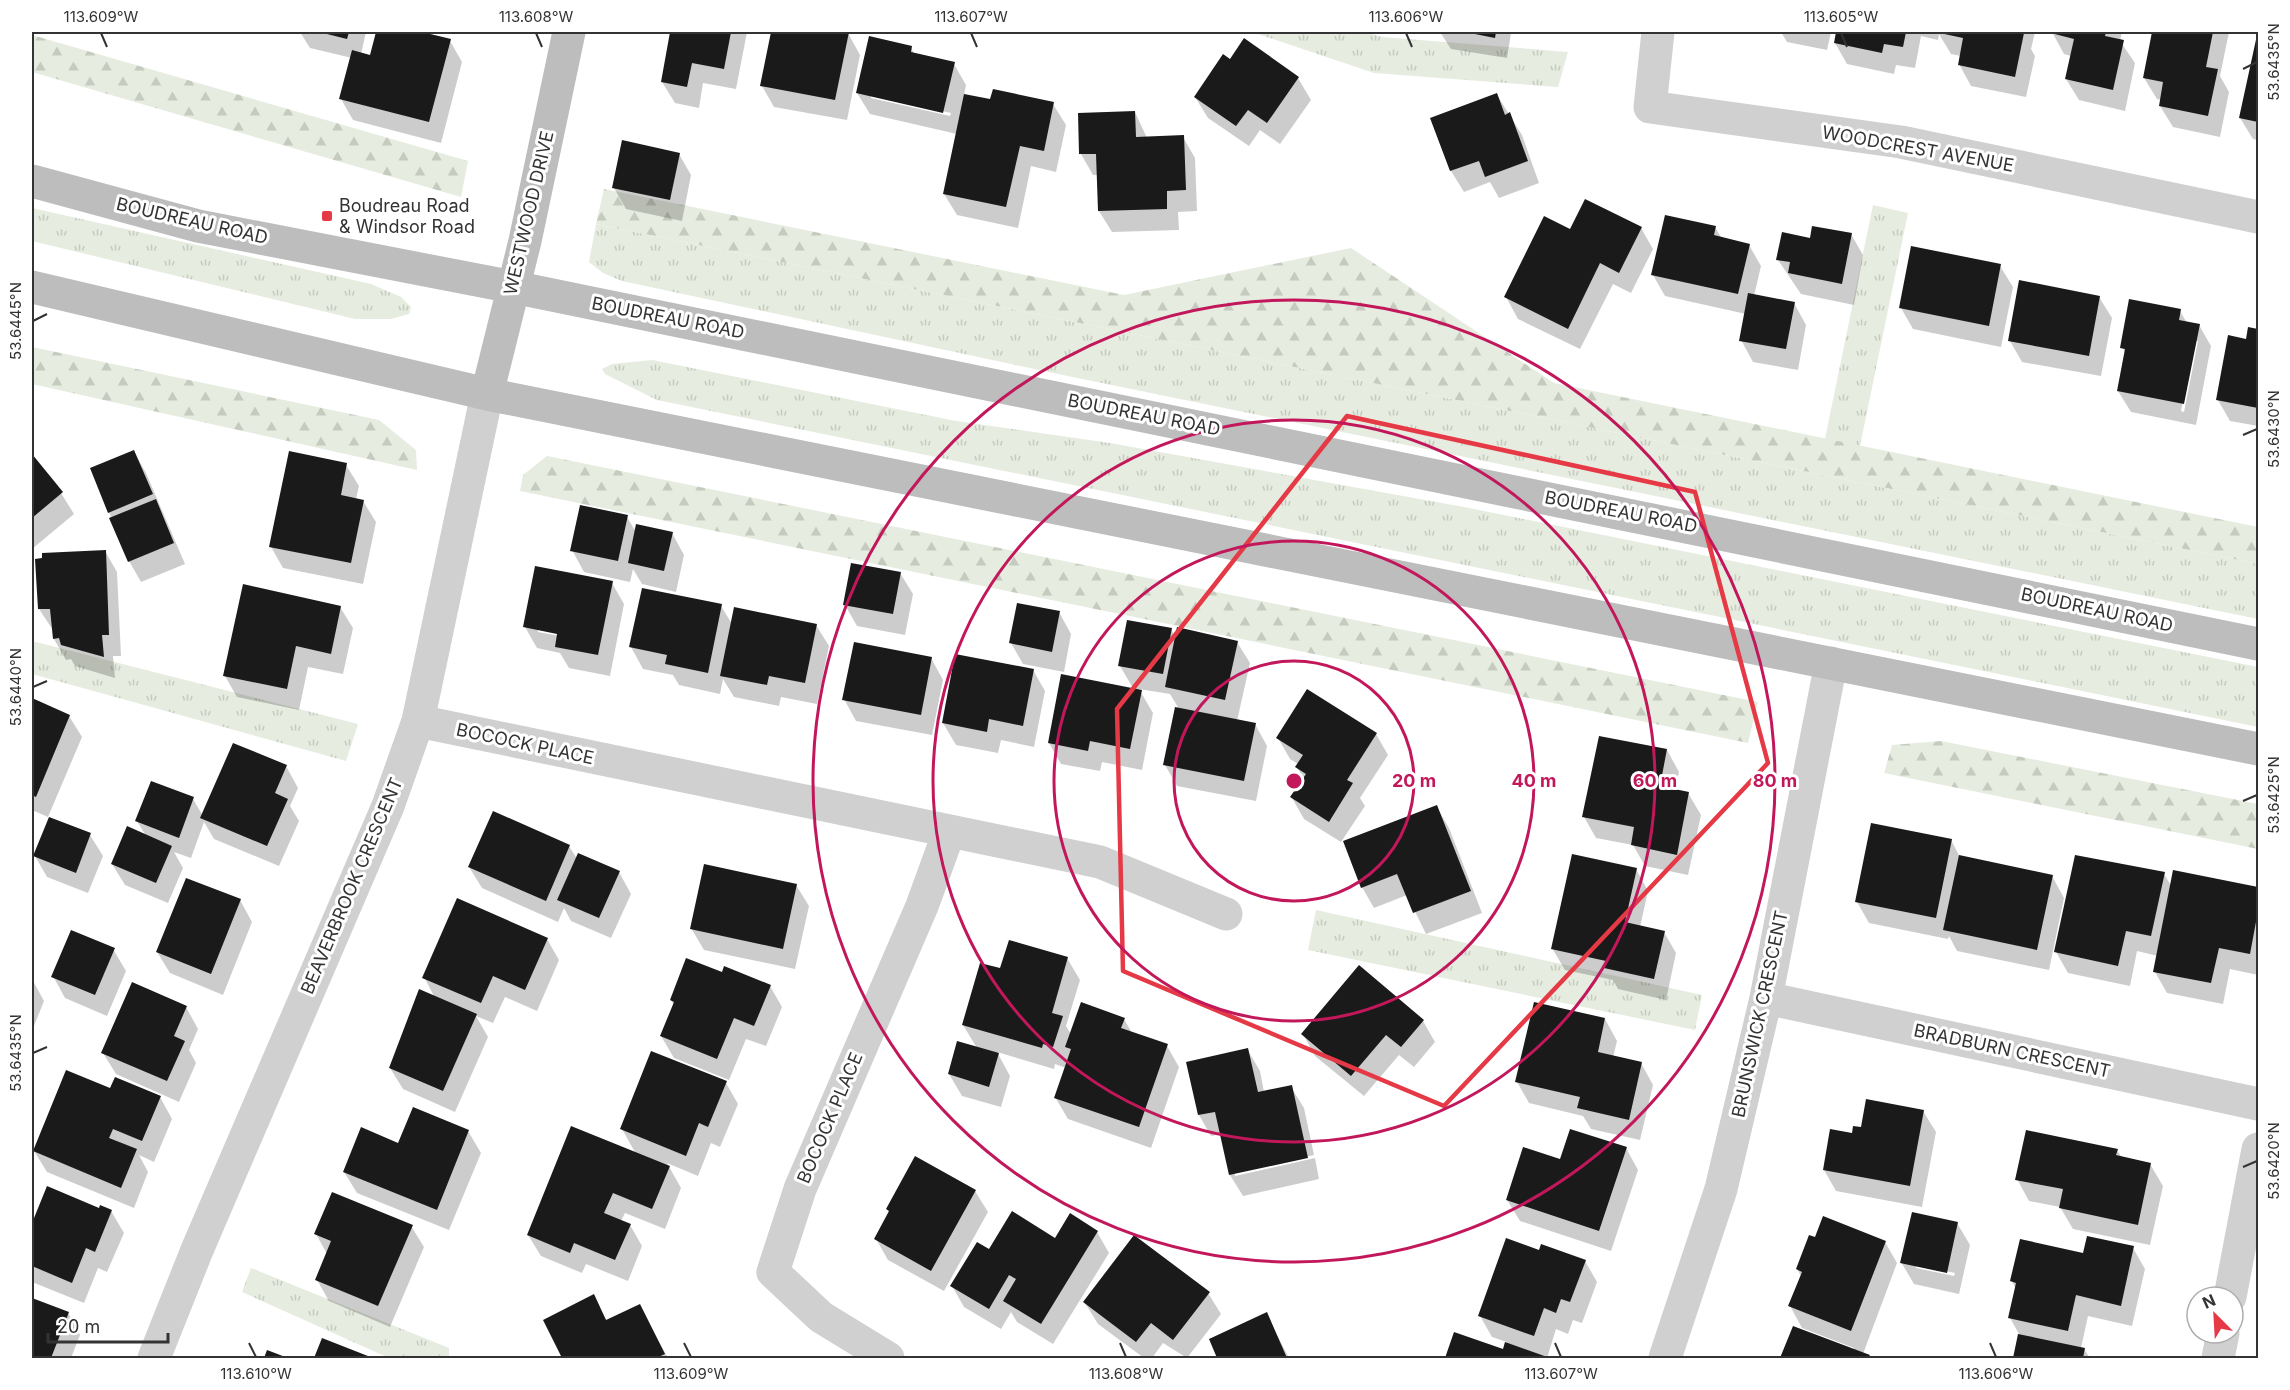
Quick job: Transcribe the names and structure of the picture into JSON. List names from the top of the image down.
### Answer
{
  "streets": {
    "main road": ["WESTWOOD DRIVE", "BOUDREAU ROAD"],
    "street": [
      "WOODCREST AVENUE",
      "BOCOCK PLACE",
      "BEAVERBROOK CRESCENT",
      "BRUNSWICK CRESCENT",
      "BRADBURN CRESCENT"
    ]
  },
  "crossings": [
    ["WESTWOOD DRIVE", "BOUDREAU ROAD"],
    ["WESTWOOD DRIVE", "BEAVERBROOK CRESCENT"],
    ["BOCOCK PLACE", "BEAVERBROOK CRESCENT"],
    ["BRUNSWICK CRESCENT", "BRADBURN CRESCENT"]
  ],
  "places": {
    "transit": ["Boudreau Road & Windsor Road"]
  },
  "scale_bar": "20 m",
  "north": "top left",
  "coordinates": [
    "113.609°W",
    "113.608°W",
    "113.607°W",
    "113.606°W",
    "113.605°W",
    "53.6435°N",
    "53.6445°N",
    "53.6430°N",
    "53.6440°N",
    "53.6425°N",
    "53.6420°N",
    "113.610°W"
  ],
  "rings": [
    "20 m",
    "40 m",
    "60 m",
    "80 m"
  ]
}
